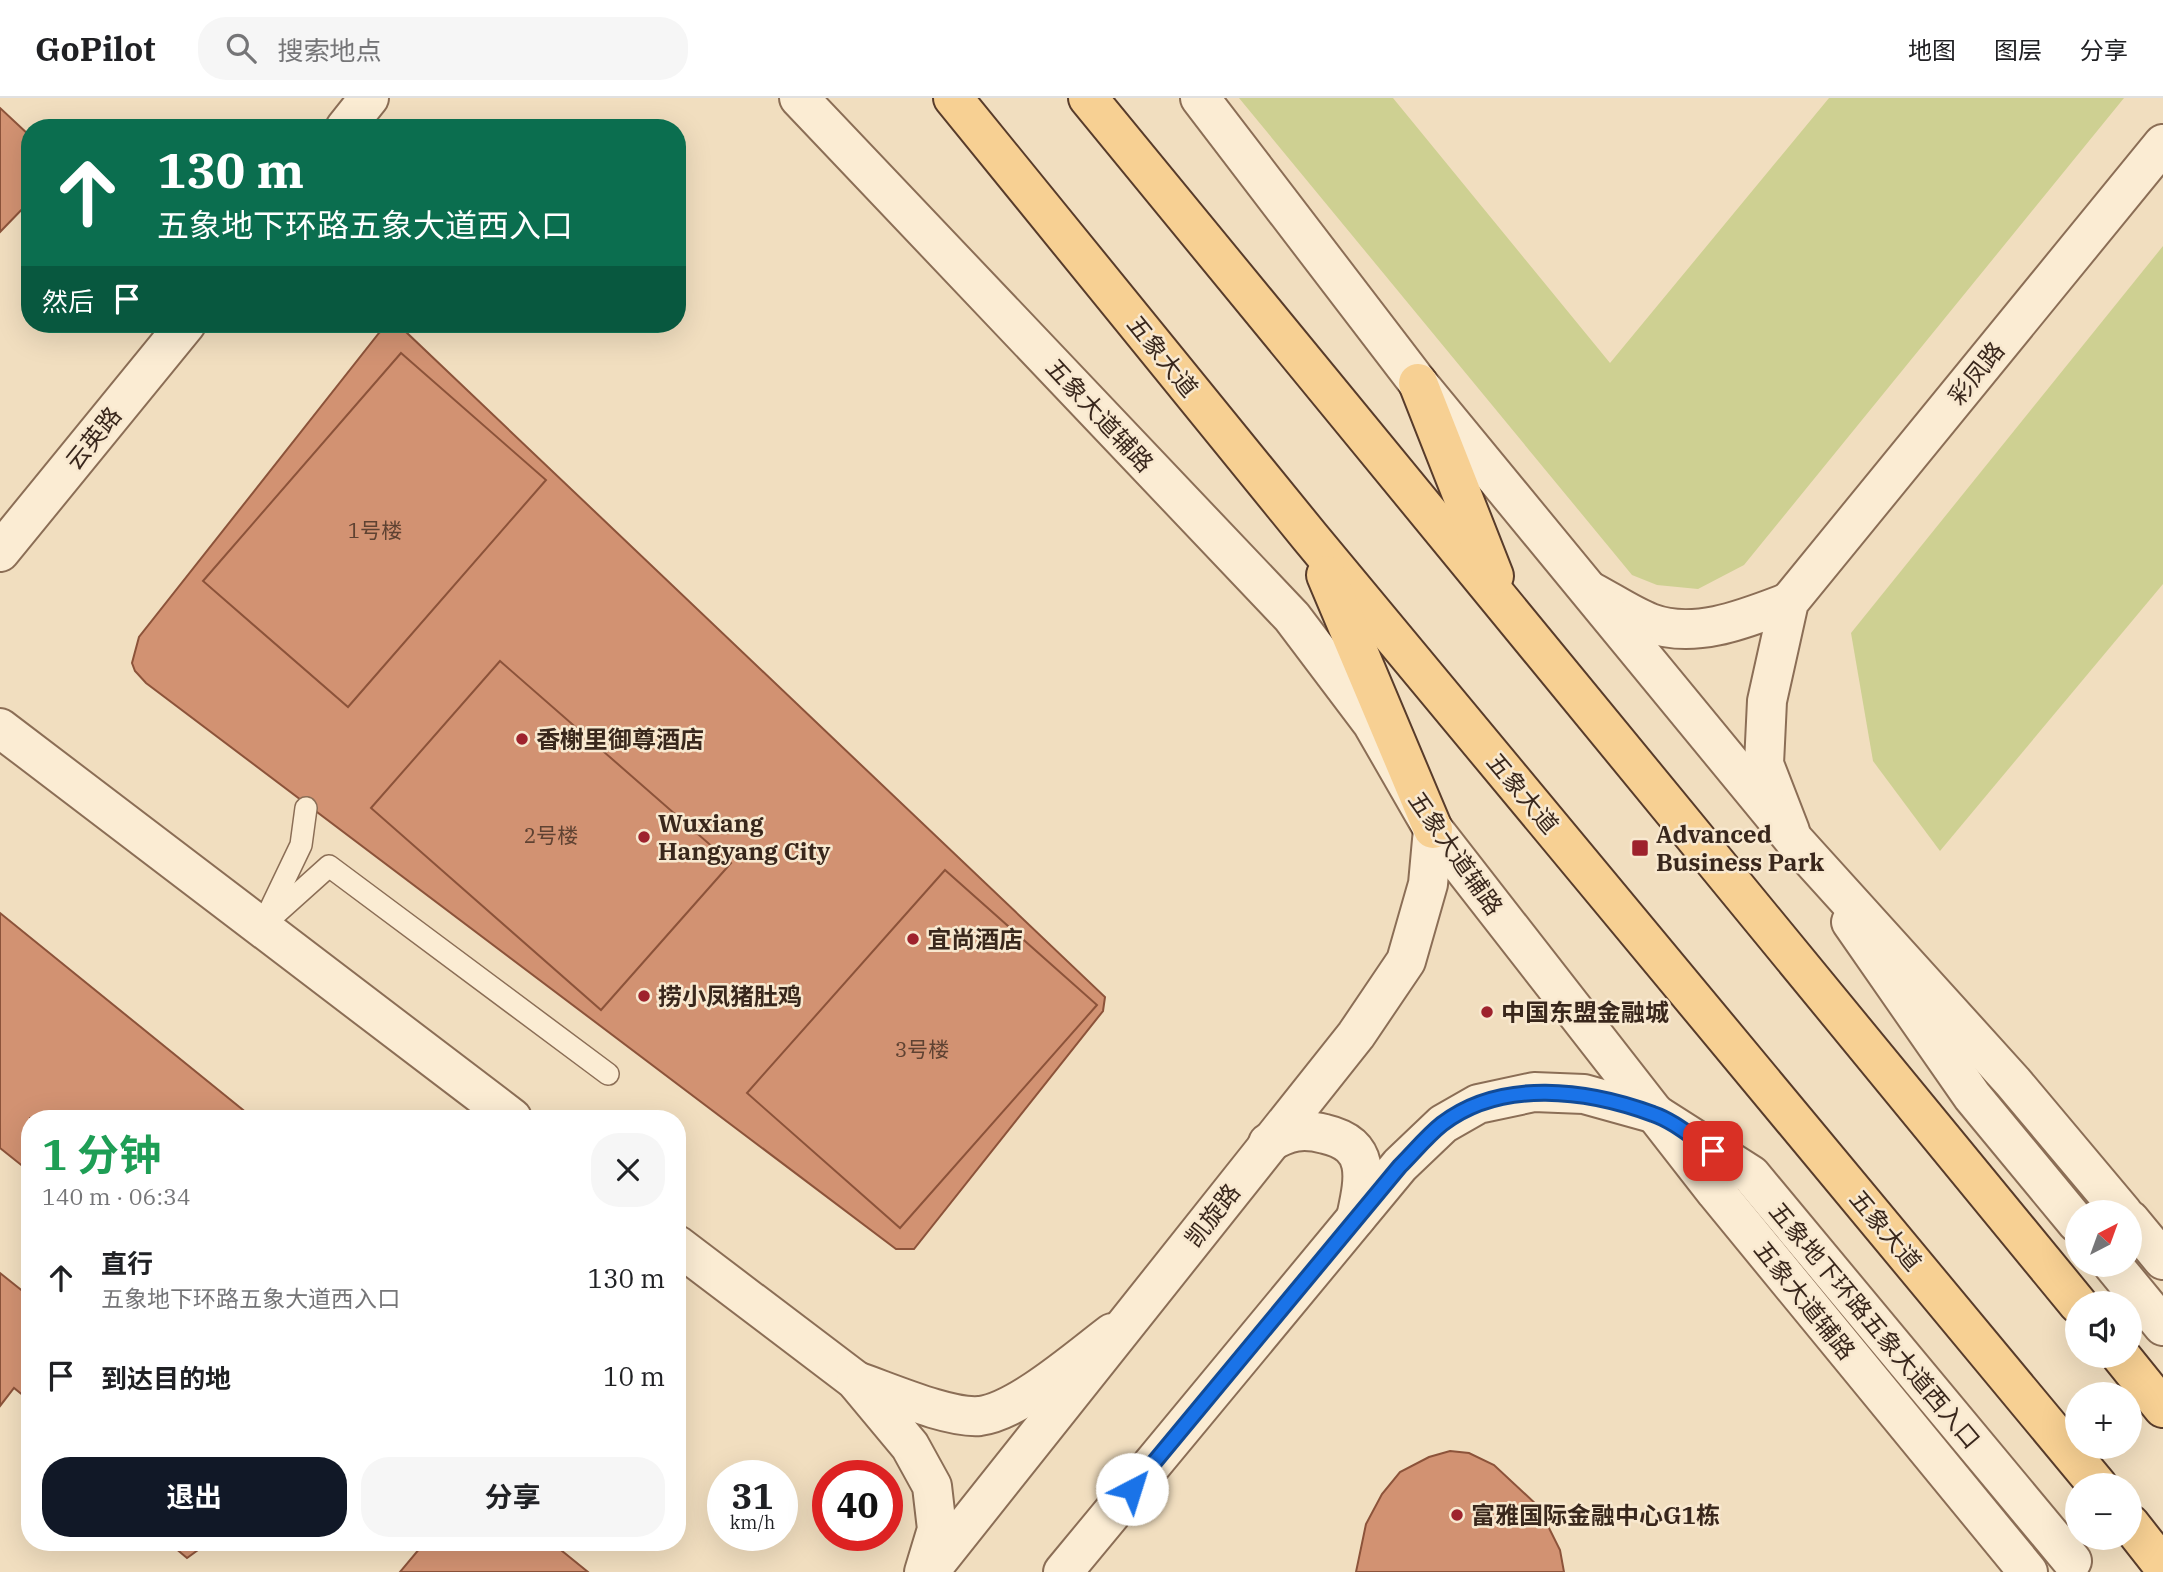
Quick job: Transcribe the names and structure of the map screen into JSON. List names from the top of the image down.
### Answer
{
  "streets": {
    "main road": ["五象大道"],
    "street": [
      "彩凤路",
      "五象大道辅路",
      "云英路",
      "凯旋路",
      "五象地下环路五象大道西入口"
    ]
  },
  "crossings": [
    ["五象大道辅路", "凯旋路"],
    ["五象大道辅路", "五象地下环路五象大道西入口"]
  ],
  "places": {
    "other": [
      "香榭里御尊酒店",
      "Wuxiang Hangyang City",
      "宜尚酒店",
      "捞小凤猪肚鸡",
      "中国东盟金融城",
      "富雅国际金融中心G1栋"
    ],
    "transit": ["Advanced Business Park"]
  },
  "house_numbers": ["1号楼", "2号楼", "3号楼"],
  "north": "top right",
  "page": {
    "header": "GoPilot",
    "search": "搜索地点",
    "nav": ["地图", "图层", "分享"],
    "turn": ["130 m", "五象地下环路五象大道西入口"],
    "then": "然后",
    "heading": ["1 分钟", "140 m · 06:34"],
    "map_buttons": ["+", "−"],
    "list": [
      {
        "name": "直行",
        "note": "五象地下环路五象大道西入口",
        "value": "130 m"
      },
      {
        "name": "到达目的地",
        "value": "10 m"
      }
    ],
    "buttons": ["退出", "分享"],
    "speed": "31 km/h",
    "limit": "40"
  }
}
